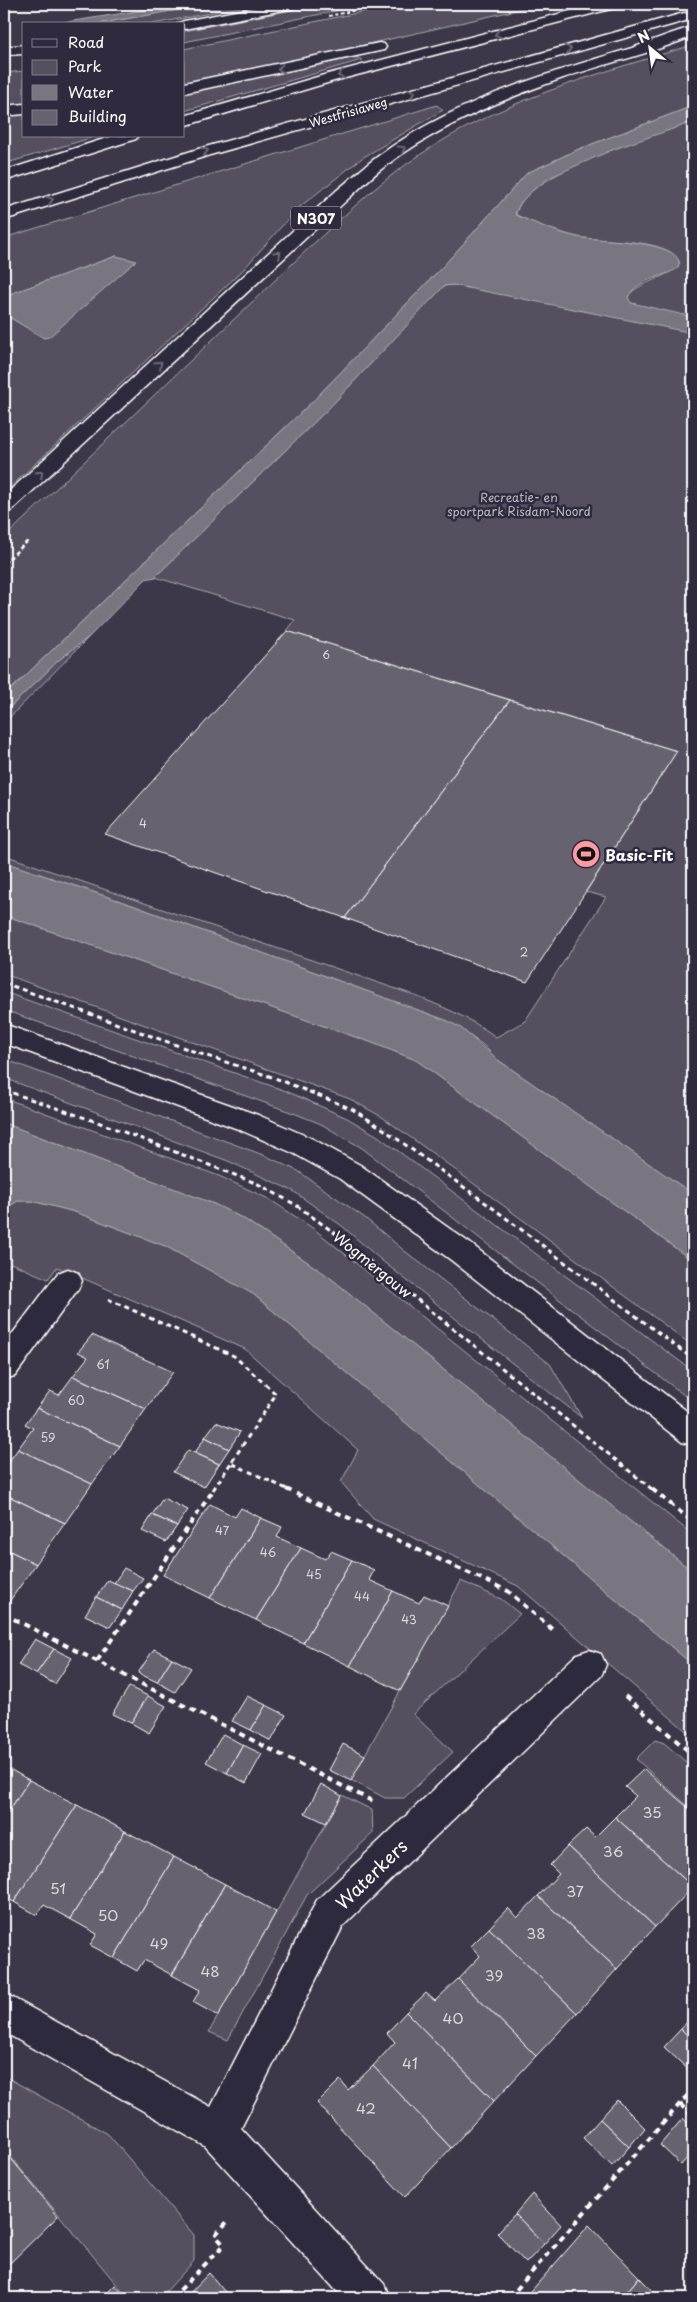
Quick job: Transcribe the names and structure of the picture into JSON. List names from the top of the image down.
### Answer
{
  "streets": {
    "main road": ["Westfrisiaweg", "N307", "Waterkers"],
    "path": ["Wogmergouw"]
  },
  "parks": ["Recreatie- en sportpark Risdam-Noord"],
  "places": {
    "sports": ["Basic-Fit"]
  },
  "house_numbers": [
    "6",
    "4",
    "2",
    "61",
    "60",
    "59",
    "47",
    "46",
    "45",
    "44",
    "43",
    "35",
    "36",
    "51",
    "37",
    "50",
    "38",
    "49",
    "48",
    "39",
    "40",
    "41",
    "42"
  ],
  "legend": [
    "Road",
    "Park",
    "Water",
    "Building"
  ],
  "north": "top left"
}
